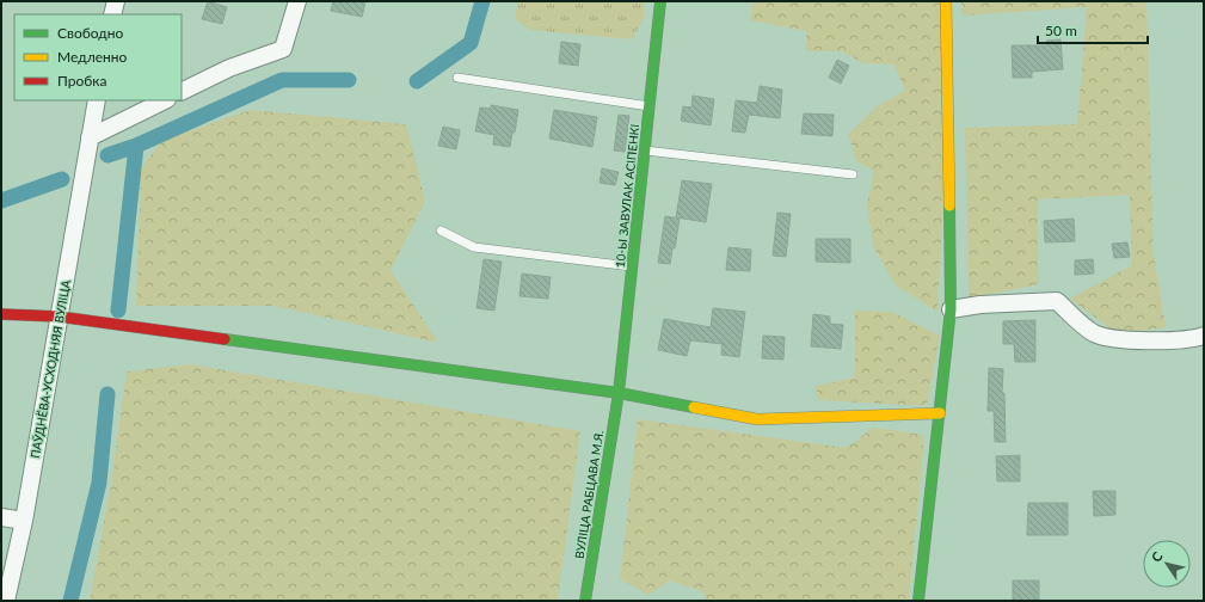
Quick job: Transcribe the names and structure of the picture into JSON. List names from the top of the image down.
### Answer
{
  "streets": {
    "street": ["10-Ы ЗАВУЛАК АСІПЕНКІ", "ПАЎДНЁВА-УСХОДНЯЯ ВУЛІЦА", "ВУЛІЦА РАБЦАВА М.Я."]
  },
  "crossings": [
    ["10-Ы ЗАВУЛАК АСІПЕНКІ", "ВУЛІЦА РАБЦАВА М.Я."]
  ],
  "legend": ["Свободно", "Медленно", "Пробка"],
  "scale_bar": "50 m",
  "north": "top left"
}
